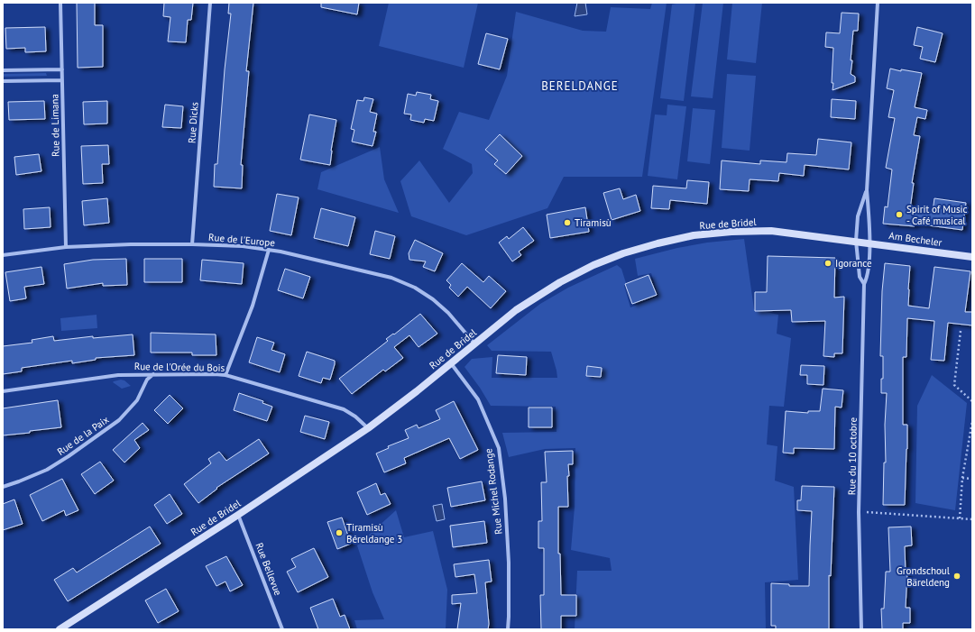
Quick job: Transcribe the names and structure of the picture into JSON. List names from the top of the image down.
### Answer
{
  "streets": {
    "main road": ["Rue de Bridel", "Am Becheler"],
    "street": [
      "Rue Dicks",
      "Rue de Limana",
      "Rue de l'Europe",
      "Rue de l'Orée du Bois",
      "Rue de la Paix",
      "Rue du 10 octobre",
      "Rue Michel Rodange",
      "Rue Bellevue"
    ]
  },
  "crossings": [
    ["Rue Dicks", "Rue de l'Europe"],
    ["Rue de Limana", "Rue de l'Europe"],
    ["Rue de Bridel", "Am Becheler"],
    ["Rue de Bridel", "Rue de l'Europe"],
    ["Rue de Bridel", "Rue de l'Orée du Bois"],
    ["Rue de Bridel", "Rue du 10 octobre"],
    ["Rue de Bridel", "Rue Michel Rodange"],
    ["Rue de Bridel", "Rue Bellevue"],
    ["Am Becheler", "Rue du 10 octobre"],
    ["Rue de l'Orée du Bois", "Rue de la Paix"]
  ],
  "districts": ["BERELDANGE"],
  "places": [
    "Spirit of Music - Café musical",
    "Tiramisù",
    "Igorance",
    "Tiramisù Béreldange 3",
    "Grondschoul Bäreldeng"
  ]
}
